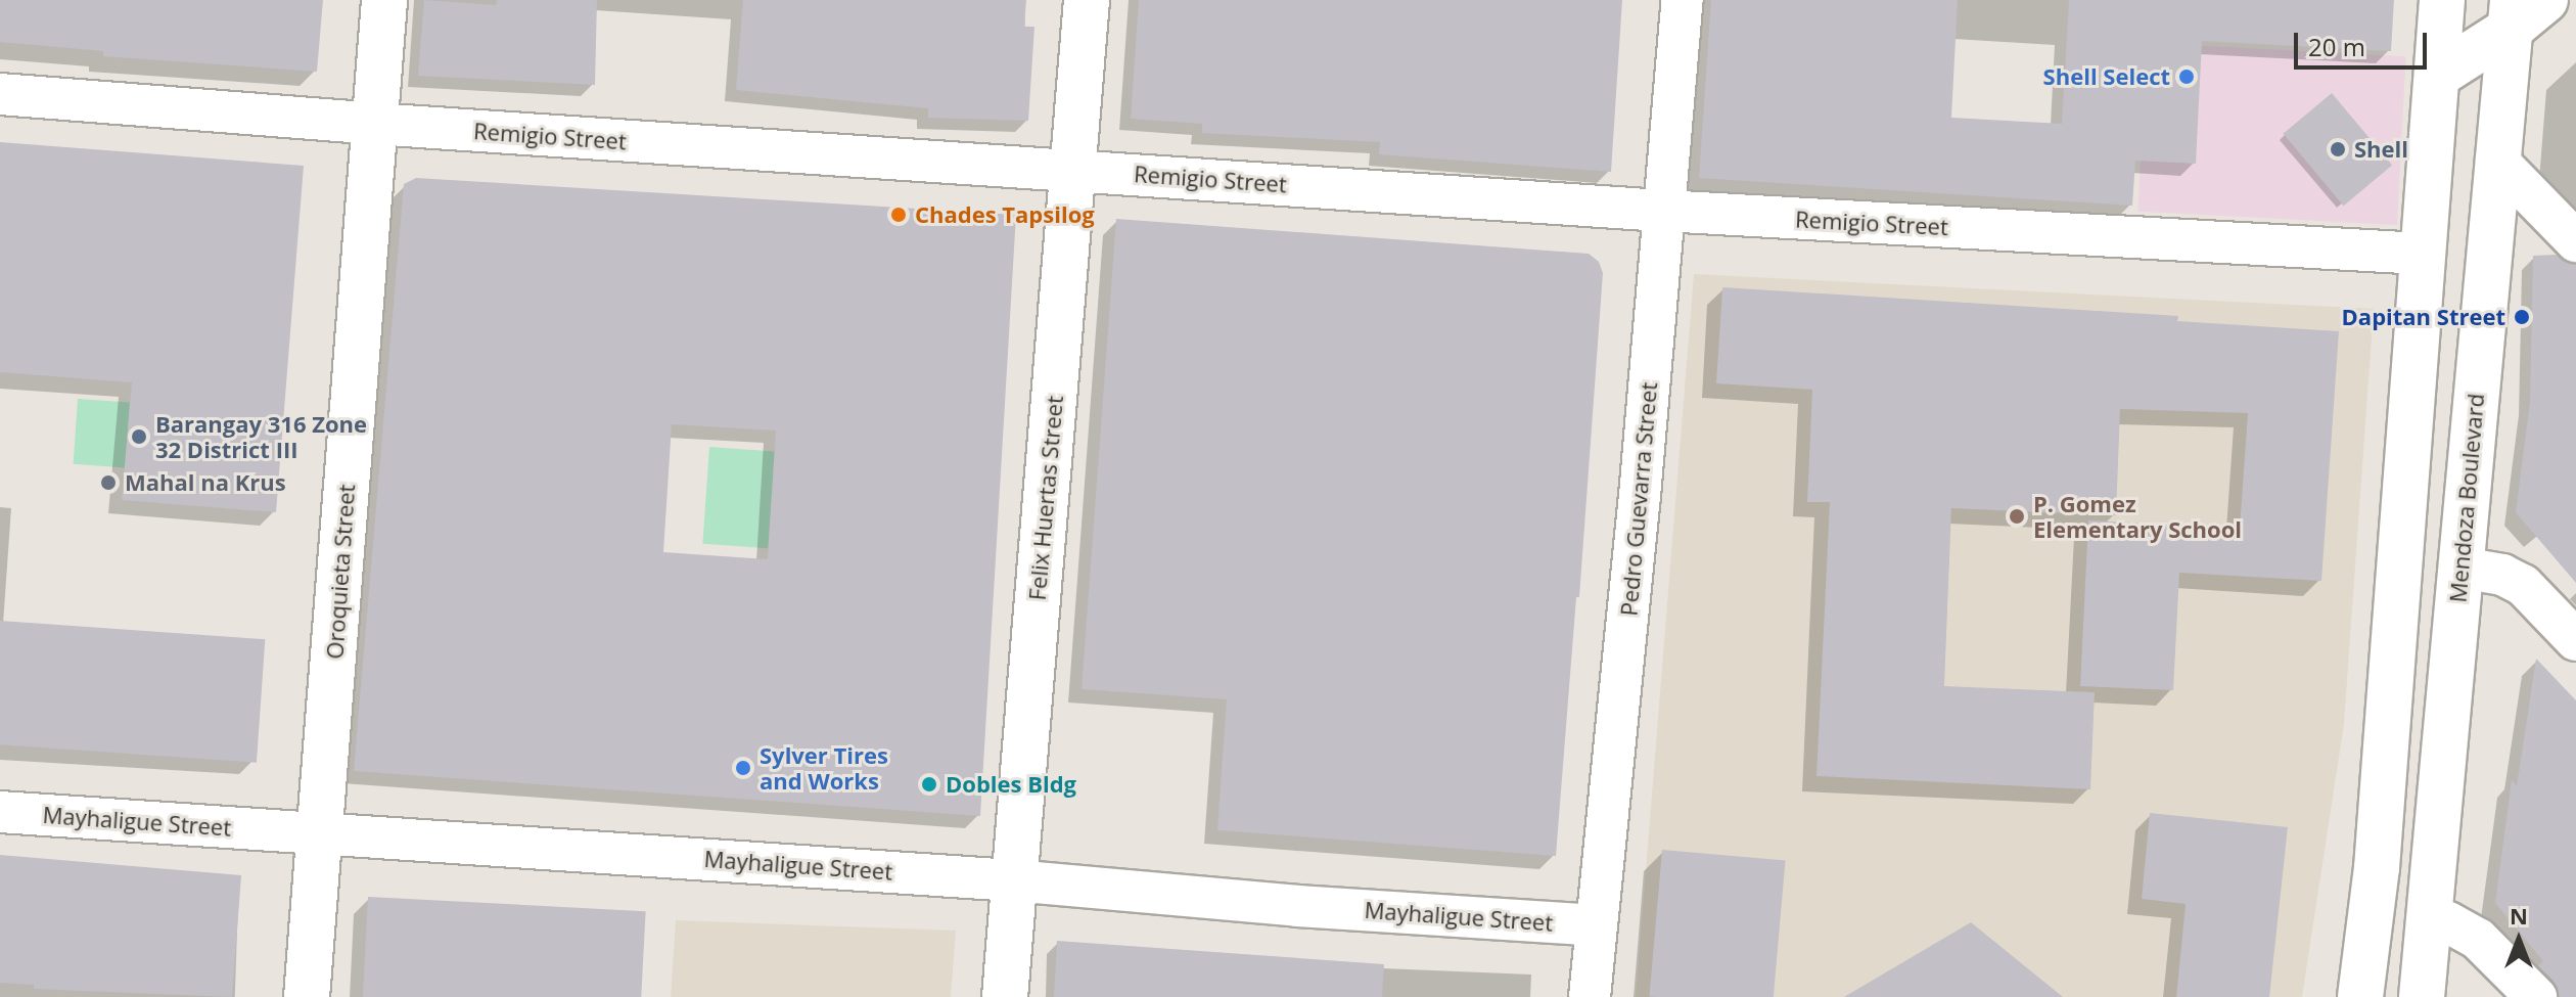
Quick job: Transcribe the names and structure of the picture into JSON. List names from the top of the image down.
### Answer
{
  "streets": {
    "street": [
      "Remigio Street",
      "Felix Huertas Street",
      "Mendoza Boulevard",
      "Pedro Guevarra Street",
      "Oroquieta Street",
      "Mayhaligue Street"
    ]
  },
  "crossings": [
    ["Remigio Street", "Felix Huertas Street"],
    ["Remigio Street", "Pedro Guevarra Street"],
    ["Remigio Street", "Oroquieta Street"],
    ["Felix Huertas Street", "Mayhaligue Street"],
    ["Pedro Guevarra Street", "Mayhaligue Street"],
    ["Oroquieta Street", "Mayhaligue Street"]
  ],
  "places": [
    "Shell Select",
    "Shell",
    "Chades Tapsilog",
    "Dapitan Street",
    "Barangay 316 Zone 32 District III",
    "Mahal na Krus",
    "P. Gomez Elementary School",
    "Sylver Tires and Works",
    "Dobles Bldg"
  ],
  "scale_bar": "20 m",
  "north": "top"
}
